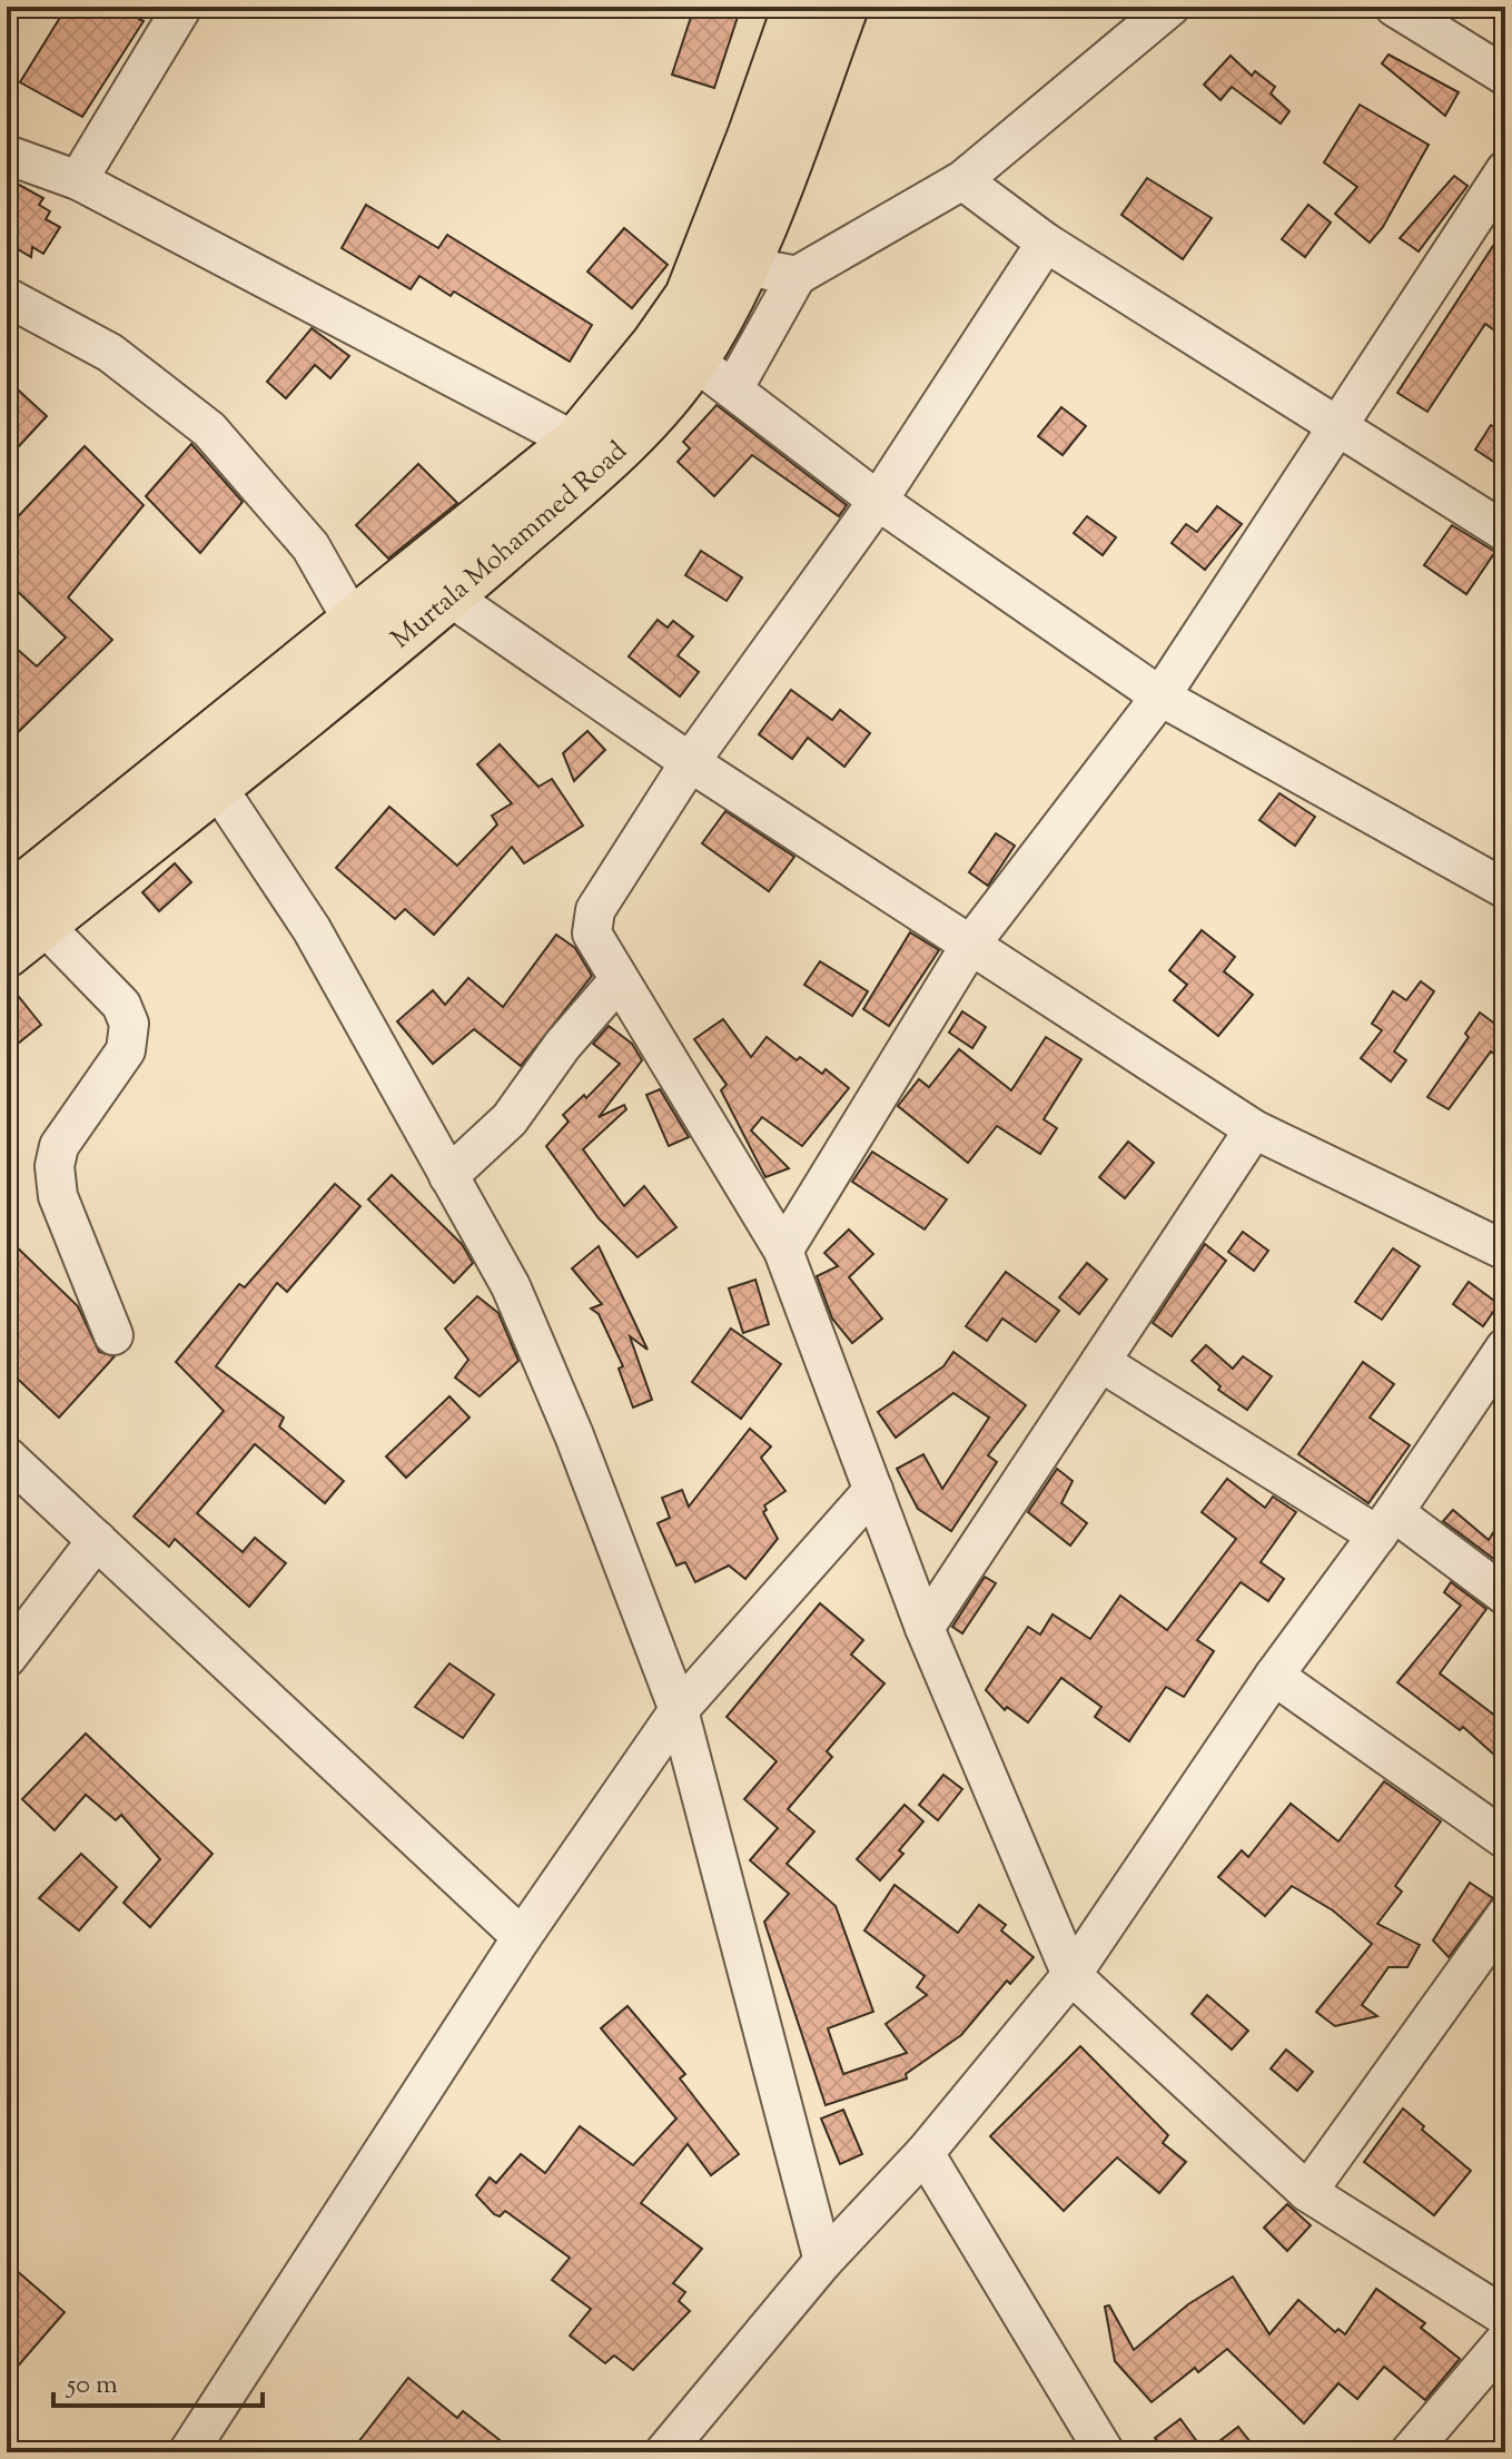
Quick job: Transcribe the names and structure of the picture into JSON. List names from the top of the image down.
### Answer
{
  "streets": {
    "main road": ["Murtala Mohammed Road"]
  },
  "scale_bar": "50 m"
}
